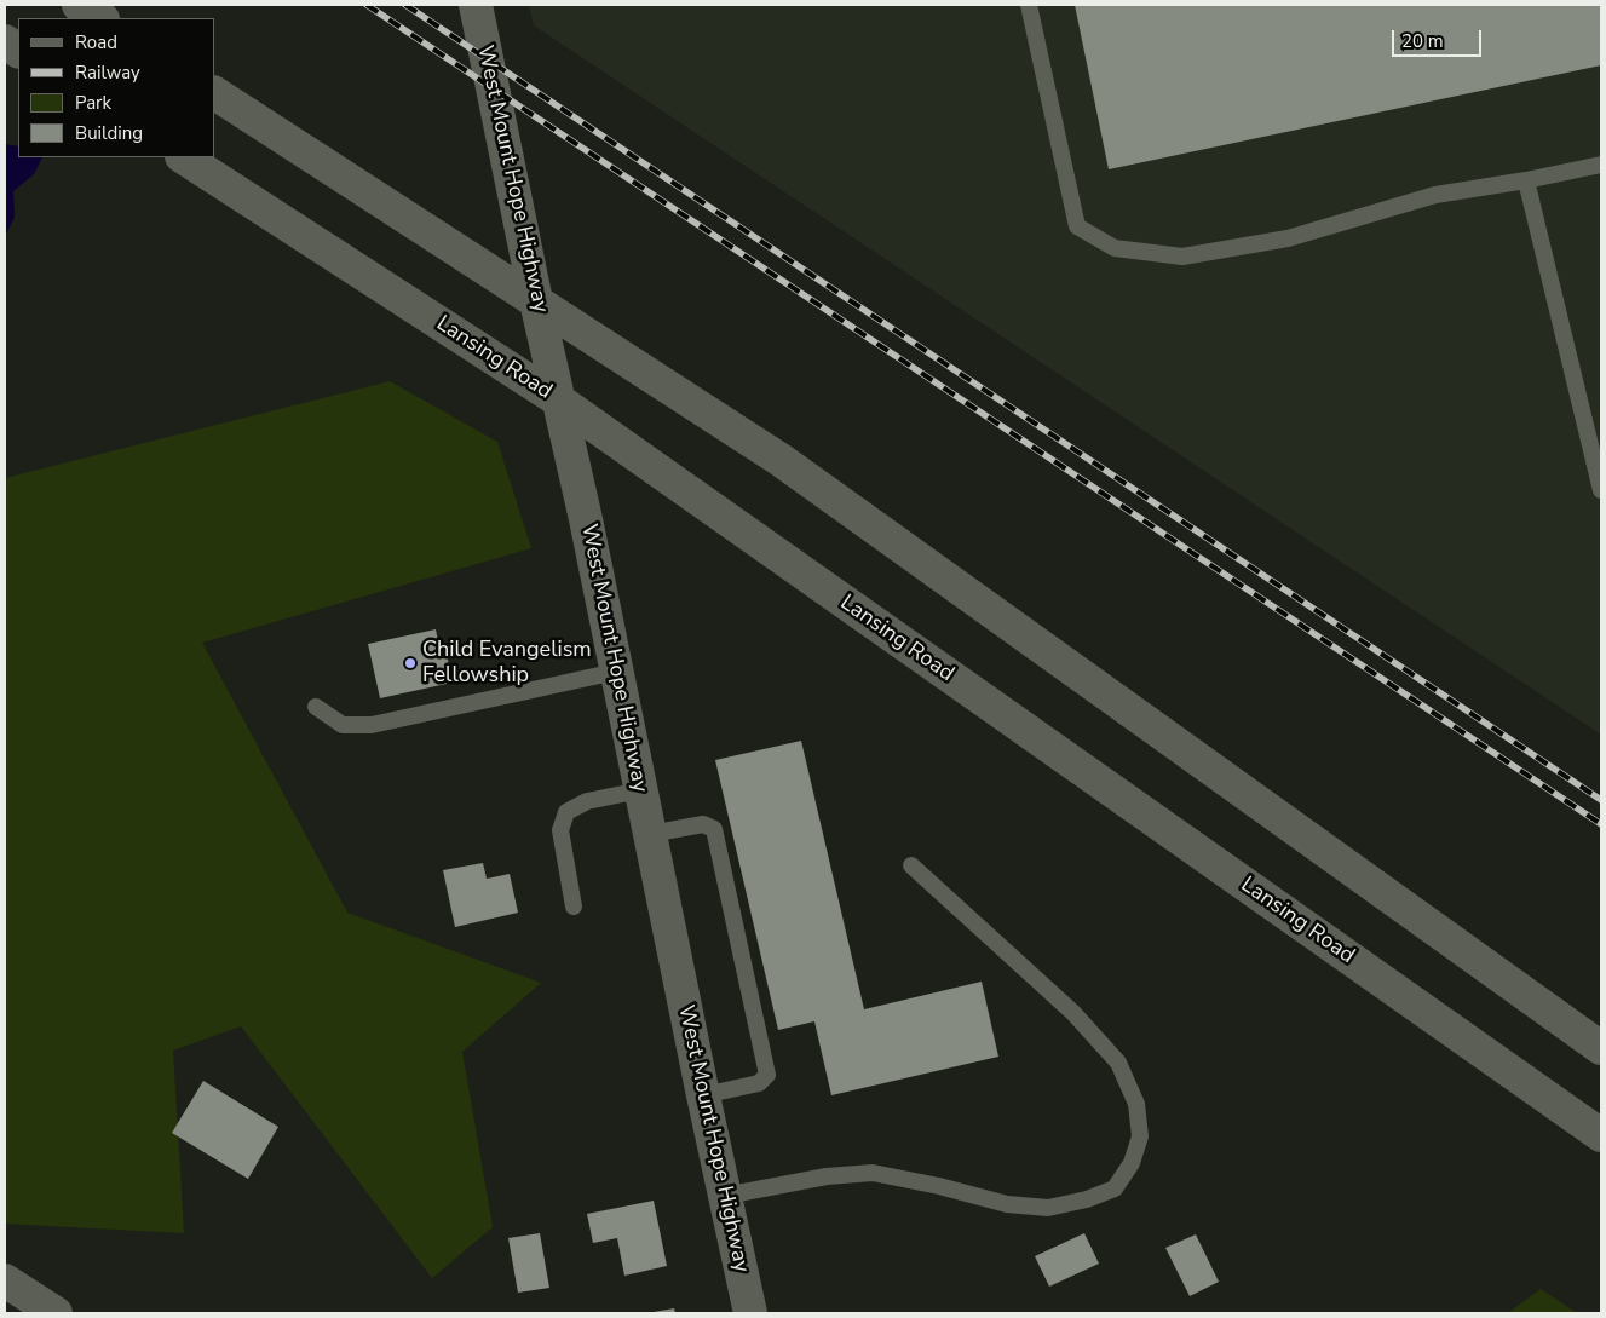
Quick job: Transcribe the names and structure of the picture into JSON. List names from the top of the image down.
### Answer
{
  "streets": {
    "main road": ["West Mount Hope Highway", "Lansing Road"]
  },
  "crossings": [
    ["West Mount Hope Highway", "Lansing Road"]
  ],
  "places": ["Child Evangelism Fellowship"],
  "legend": [
    "Road",
    "Railway",
    "Park",
    "Building"
  ],
  "scale_bar": "20 m"
}
